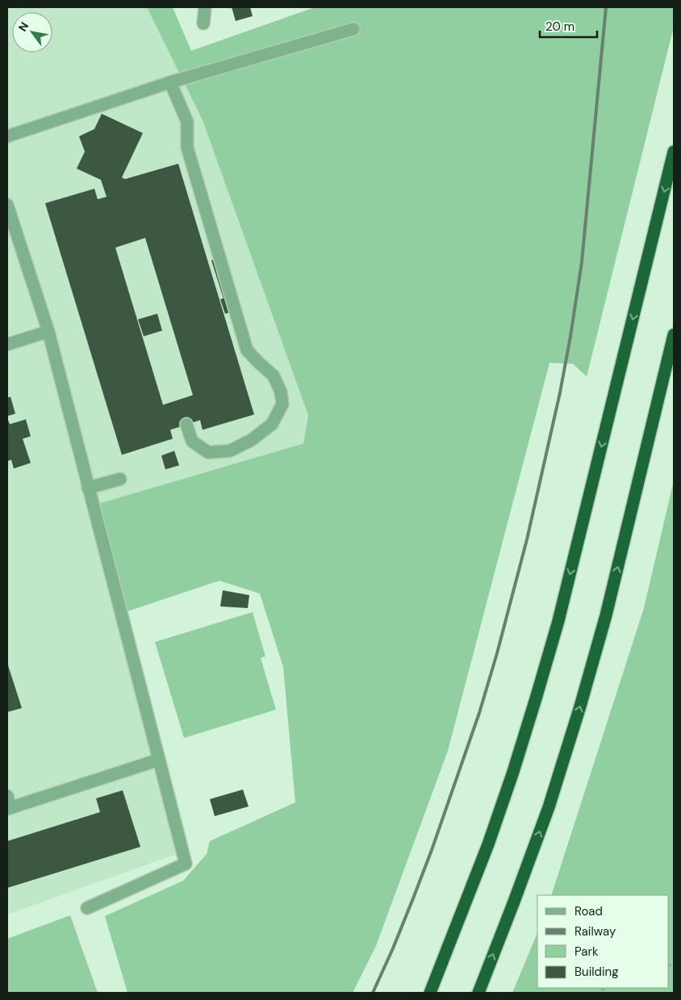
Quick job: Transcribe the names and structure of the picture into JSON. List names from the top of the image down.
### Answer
{
  "legend": [
    "Road",
    "Railway",
    "Park",
    "Building"
  ],
  "scale_bar": "20 m",
  "north": "top left"
}
